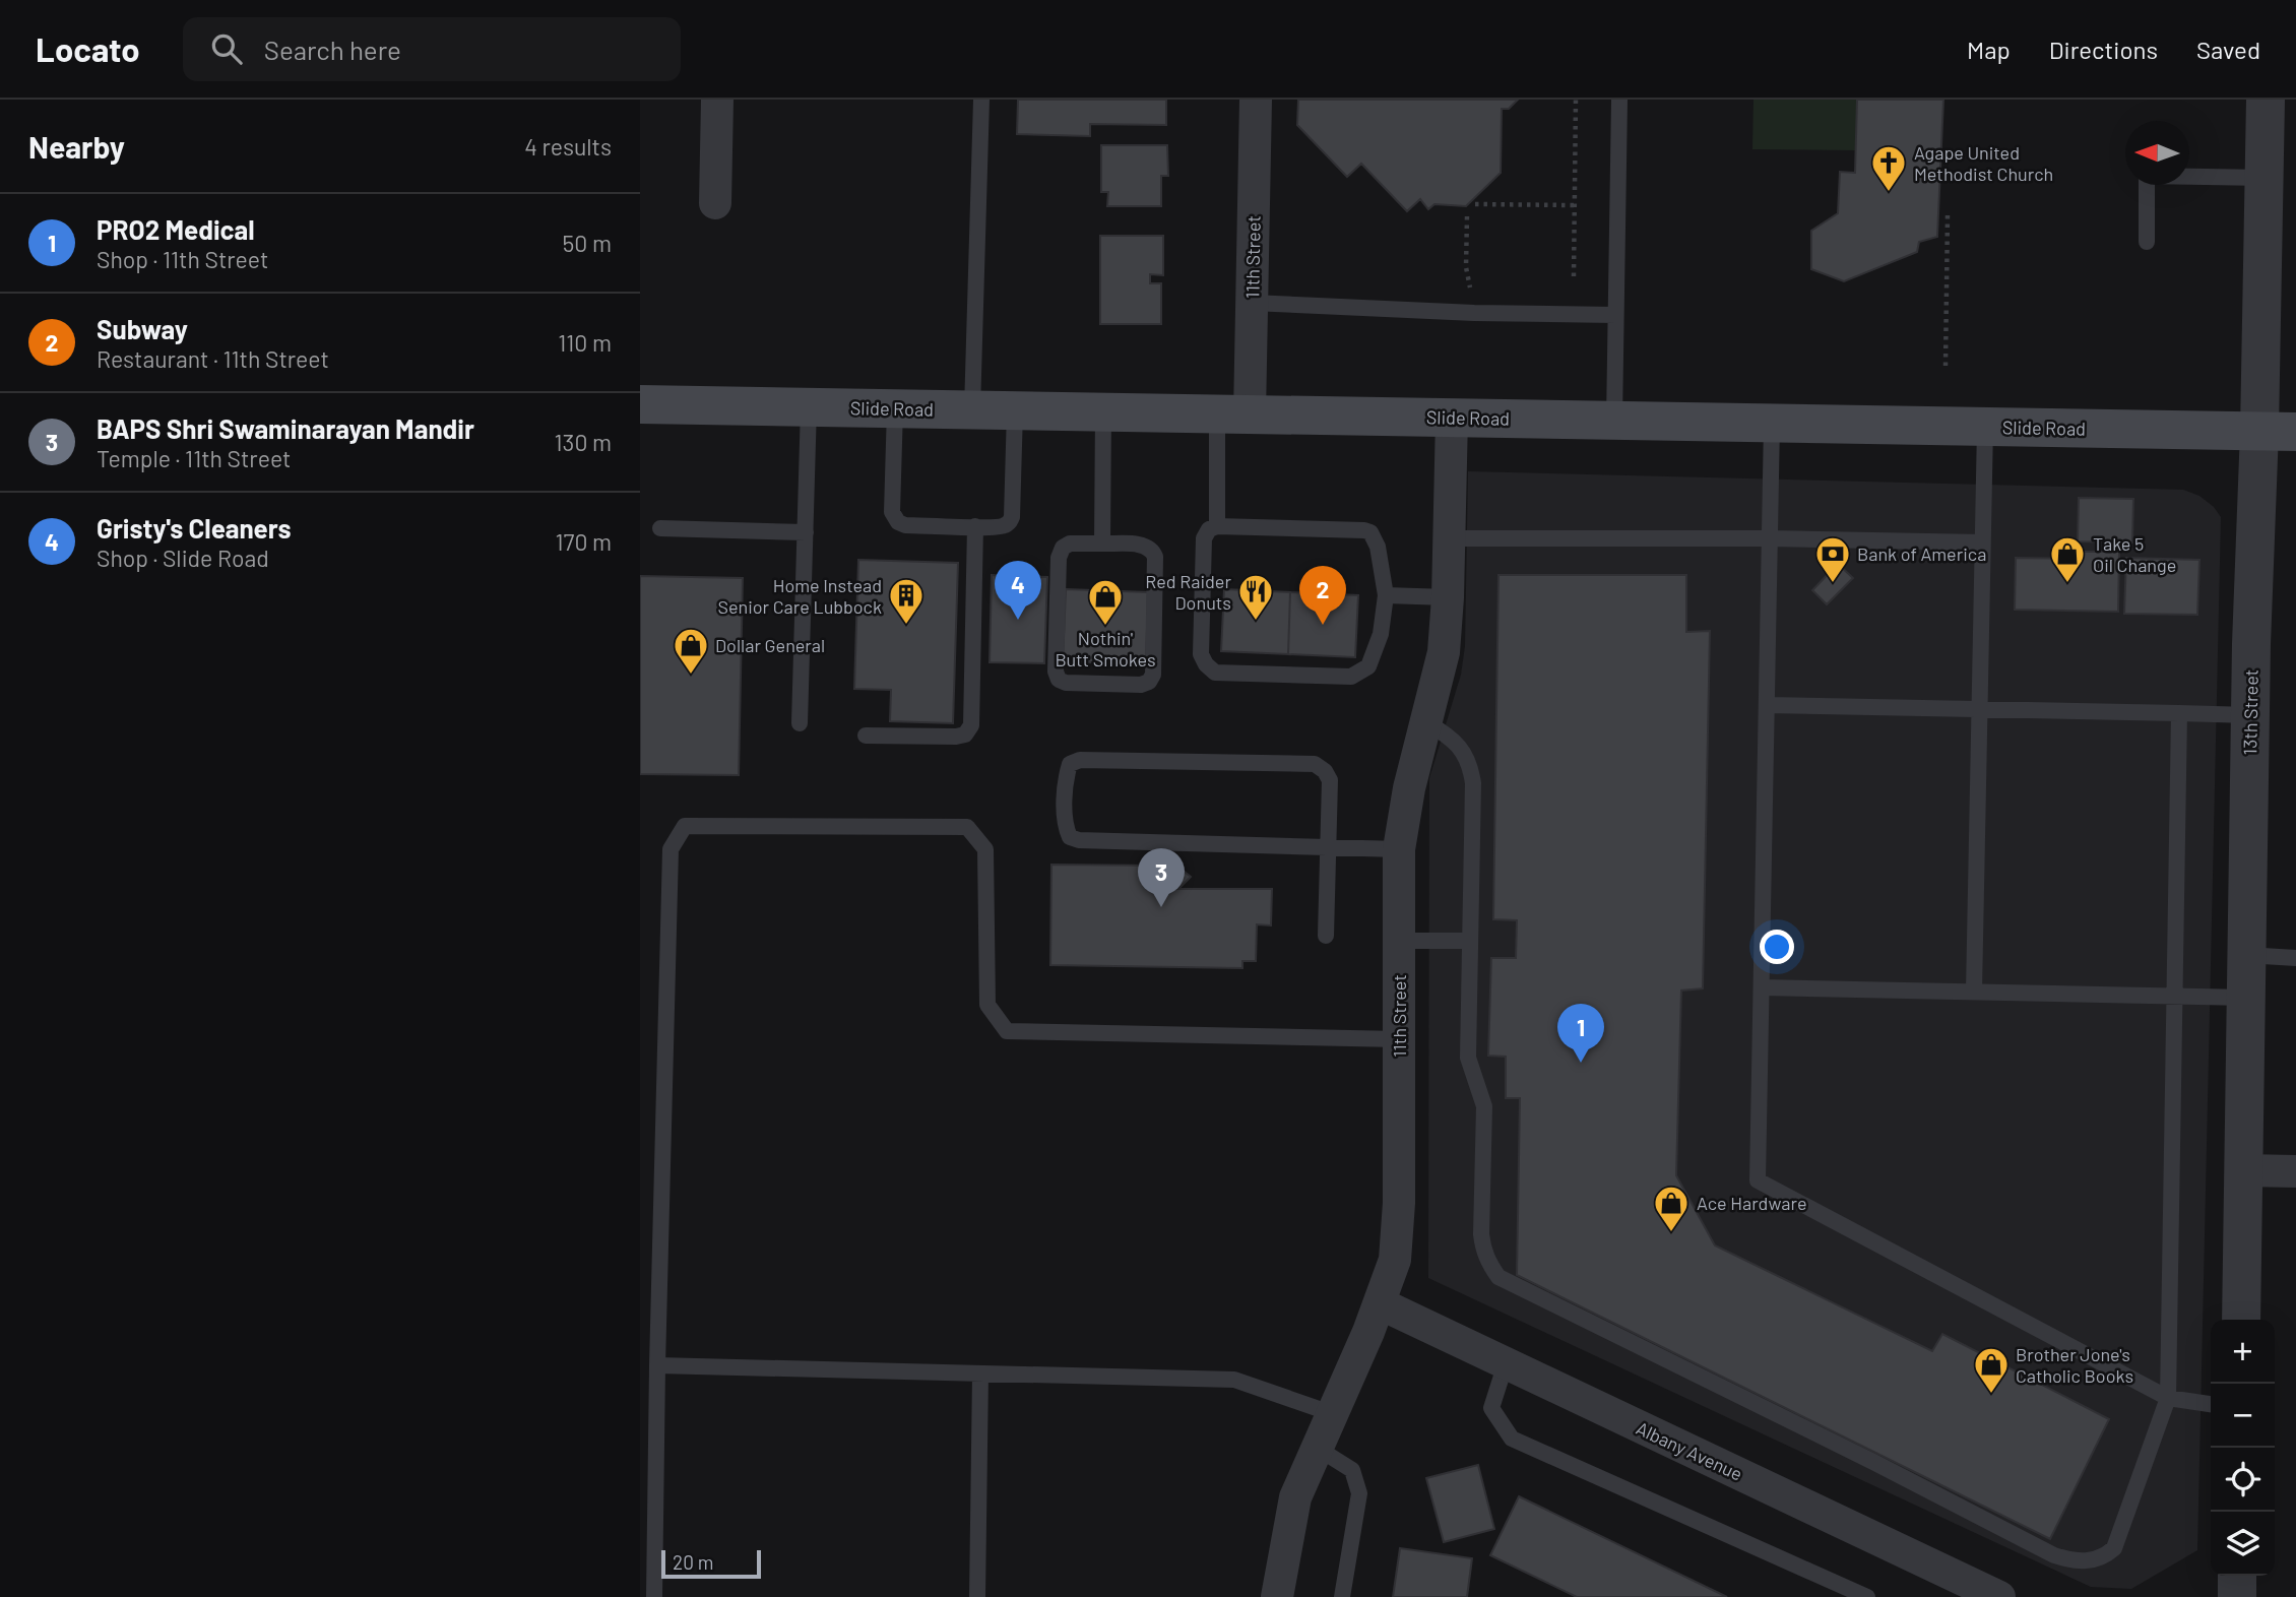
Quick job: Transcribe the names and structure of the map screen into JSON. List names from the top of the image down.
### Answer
{
  "streets": {
    "main road": ["Slide Road"],
    "street": ["11th Street", "13th Street", "Albany Avenue"]
  },
  "crossings": [
    ["11th Street", "Slide Road"],
    ["11th Street", "Albany Avenue"],
    ["Slide Road", "13th Street"]
  ],
  "places": {
    "church": ["Agape United Methodist Church"],
    "bank": ["Bank of America"],
    "shop": [
      "Take 5 Oil Change",
      "Nothin' Butt Smokes",
      "Dollar General",
      "Ace Hardware",
      "Brother Jone's Catholic Books"
    ],
    "restaurant": ["Red Raider Donuts"],
    "building": ["Home Instead Senior Care Lubbock"]
  },
  "scale_bar": "20 m",
  "north": "left",
  "page": {
    "header": "Locato",
    "search": "Search here",
    "nav": ["Map", "Directions", "Saved"],
    "heading": ["Nearby", "4 results"],
    "list": [
      {
        "mark": "1",
        "name": "PRO2 Medical",
        "note": "Shop · 11th Street",
        "value": "50 m"
      },
      {
        "mark": "2",
        "name": "Subway",
        "note": "Restaurant · 11th Street",
        "value": "110 m"
      },
      {
        "mark": "3",
        "name": "BAPS Shri Swaminarayan Mandir",
        "note": "Temple · 11th Street",
        "value": "130 m"
      },
      {
        "mark": "4",
        "name": "Gristy's Cleaners",
        "note": "Shop · Slide Road",
        "value": "170 m"
      }
    ],
    "pins": [
      "4",
      "2",
      "3",
      "1"
    ],
    "map_buttons": ["+", "−"],
    "scale": "20 m"
  }
}
